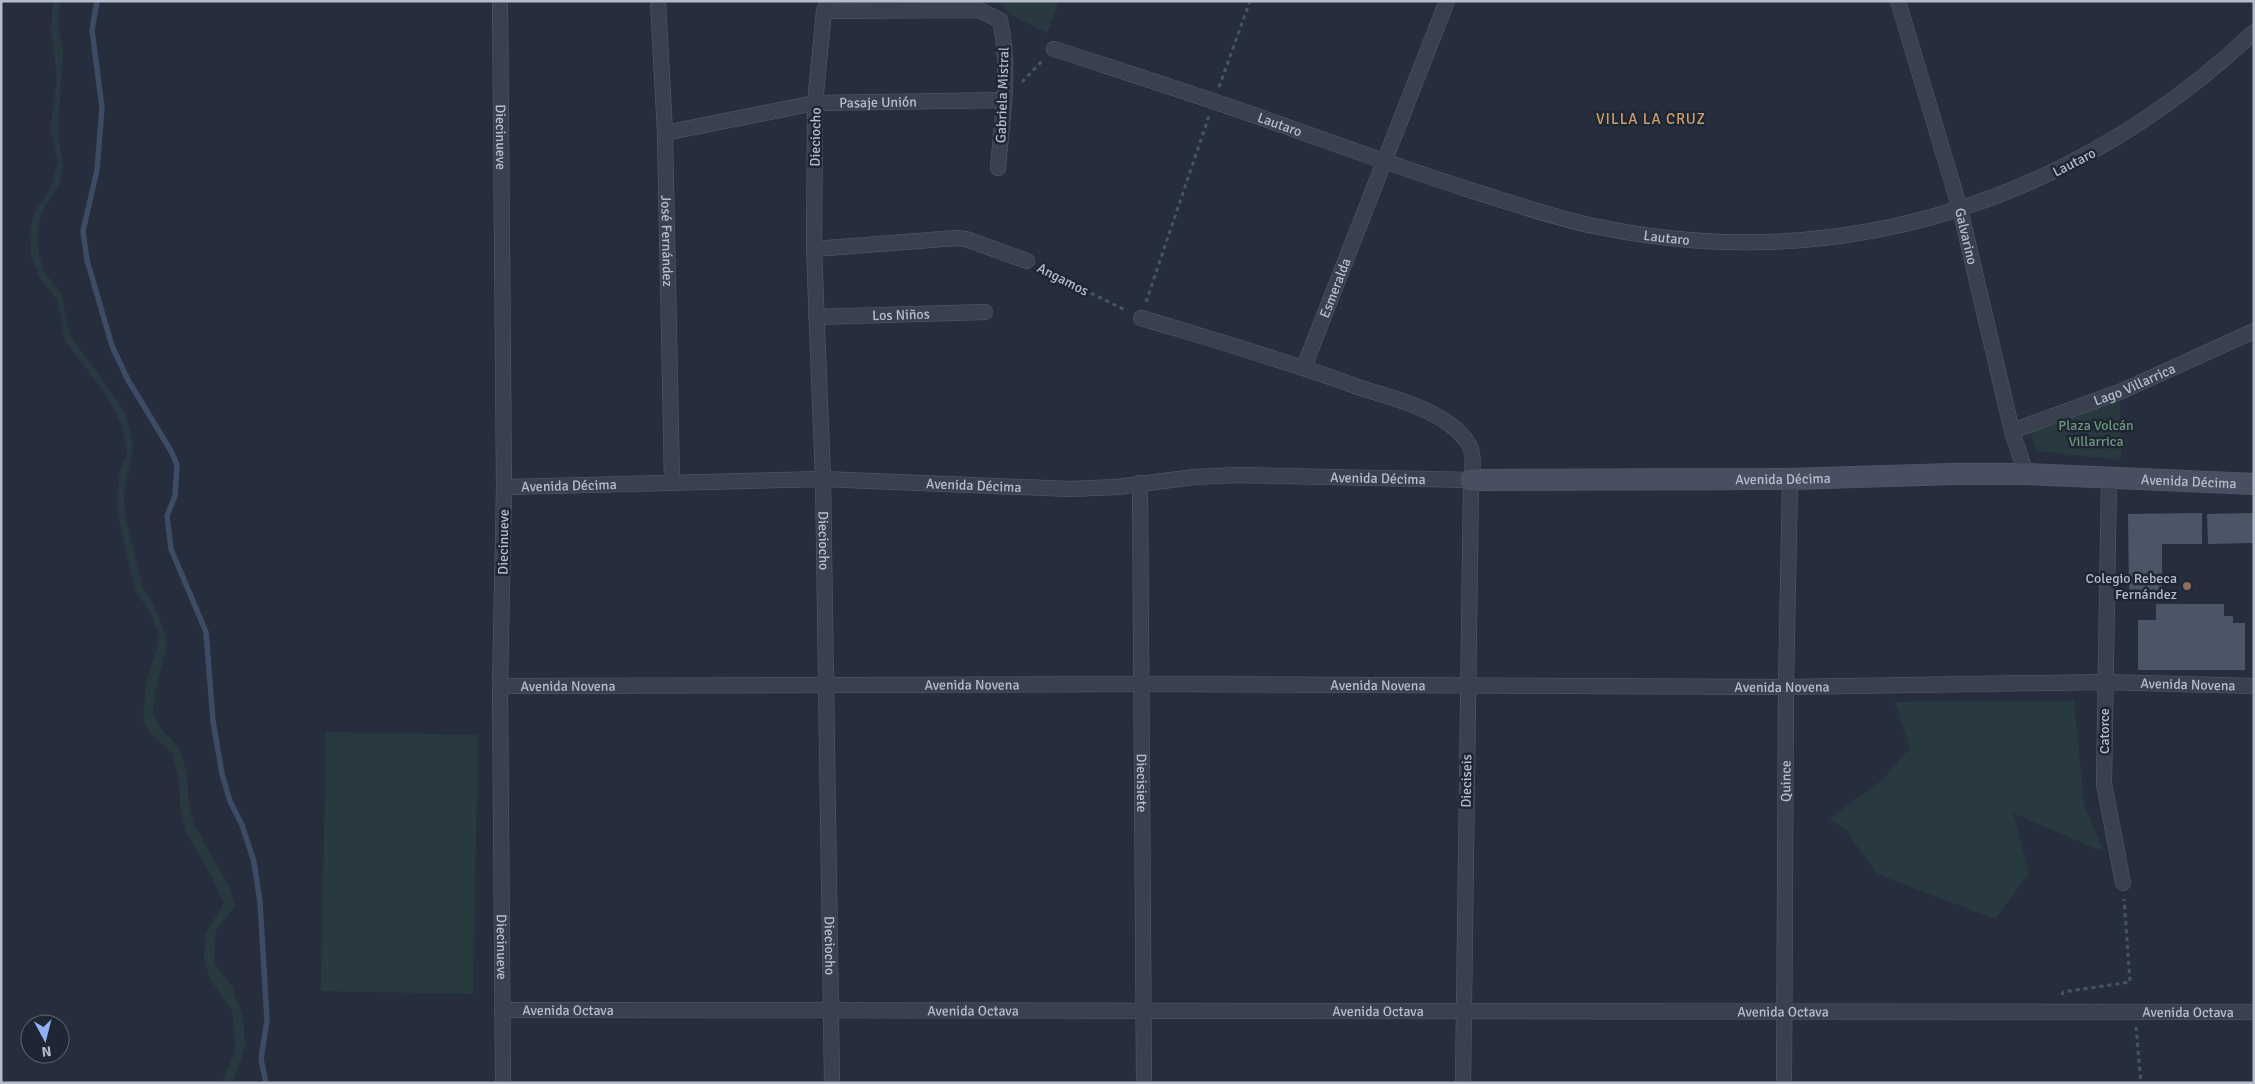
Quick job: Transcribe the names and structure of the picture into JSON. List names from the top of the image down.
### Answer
{
  "streets": {
    "street": [
      "Gabriela Mistral",
      "Pasaje Unión",
      "Lautaro",
      "Diecinueve",
      "Dieciocho",
      "Galvarino",
      "José Fernández",
      "Angamos",
      "Esmeralda",
      "Los Niños",
      "Lago Villarrica",
      "Avenida Décima",
      "Avenida Novena",
      "Catorce",
      "Dieciseis",
      "Quince",
      "Diecisiete",
      "Avenida Octava"
    ]
  },
  "crossings": [
    ["Gabriela Mistral", "Pasaje Unión"],
    ["Gabriela Mistral", "Dieciocho"],
    ["Pasaje Unión", "Dieciocho"],
    ["Pasaje Unión", "José Fernández"],
    ["Lautaro", "Galvarino"],
    ["Lautaro", "Esmeralda"],
    ["Diecinueve", "Avenida Décima"],
    ["Diecinueve", "Avenida Novena"],
    ["Diecinueve", "Avenida Octava"],
    ["Dieciocho", "Angamos"],
    ["Dieciocho", "Los Niños"],
    ["Dieciocho", "Avenida Décima"],
    ["Dieciocho", "Avenida Novena"],
    ["Dieciocho", "Avenida Octava"],
    ["Galvarino", "Lago Villarrica"],
    ["Galvarino", "Avenida Décima"],
    ["José Fernández", "Avenida Décima"],
    ["Avenida Décima", "Catorce"],
    ["Avenida Décima", "Dieciseis"],
    ["Avenida Décima", "Quince"],
    ["Avenida Décima", "Diecisiete"],
    ["Avenida Novena", "Catorce"],
    ["Avenida Novena", "Dieciseis"],
    ["Avenida Novena", "Quince"],
    ["Avenida Novena", "Diecisiete"],
    ["Dieciseis", "Avenida Octava"],
    ["Quince", "Avenida Octava"],
    ["Diecisiete", "Avenida Octava"]
  ],
  "districts": ["VILLA LA CRUZ"],
  "parks": ["Plaza Volcán Villarrica"],
  "places": ["Colegio Rebeca Fernández"],
  "north": "bottom"
}
